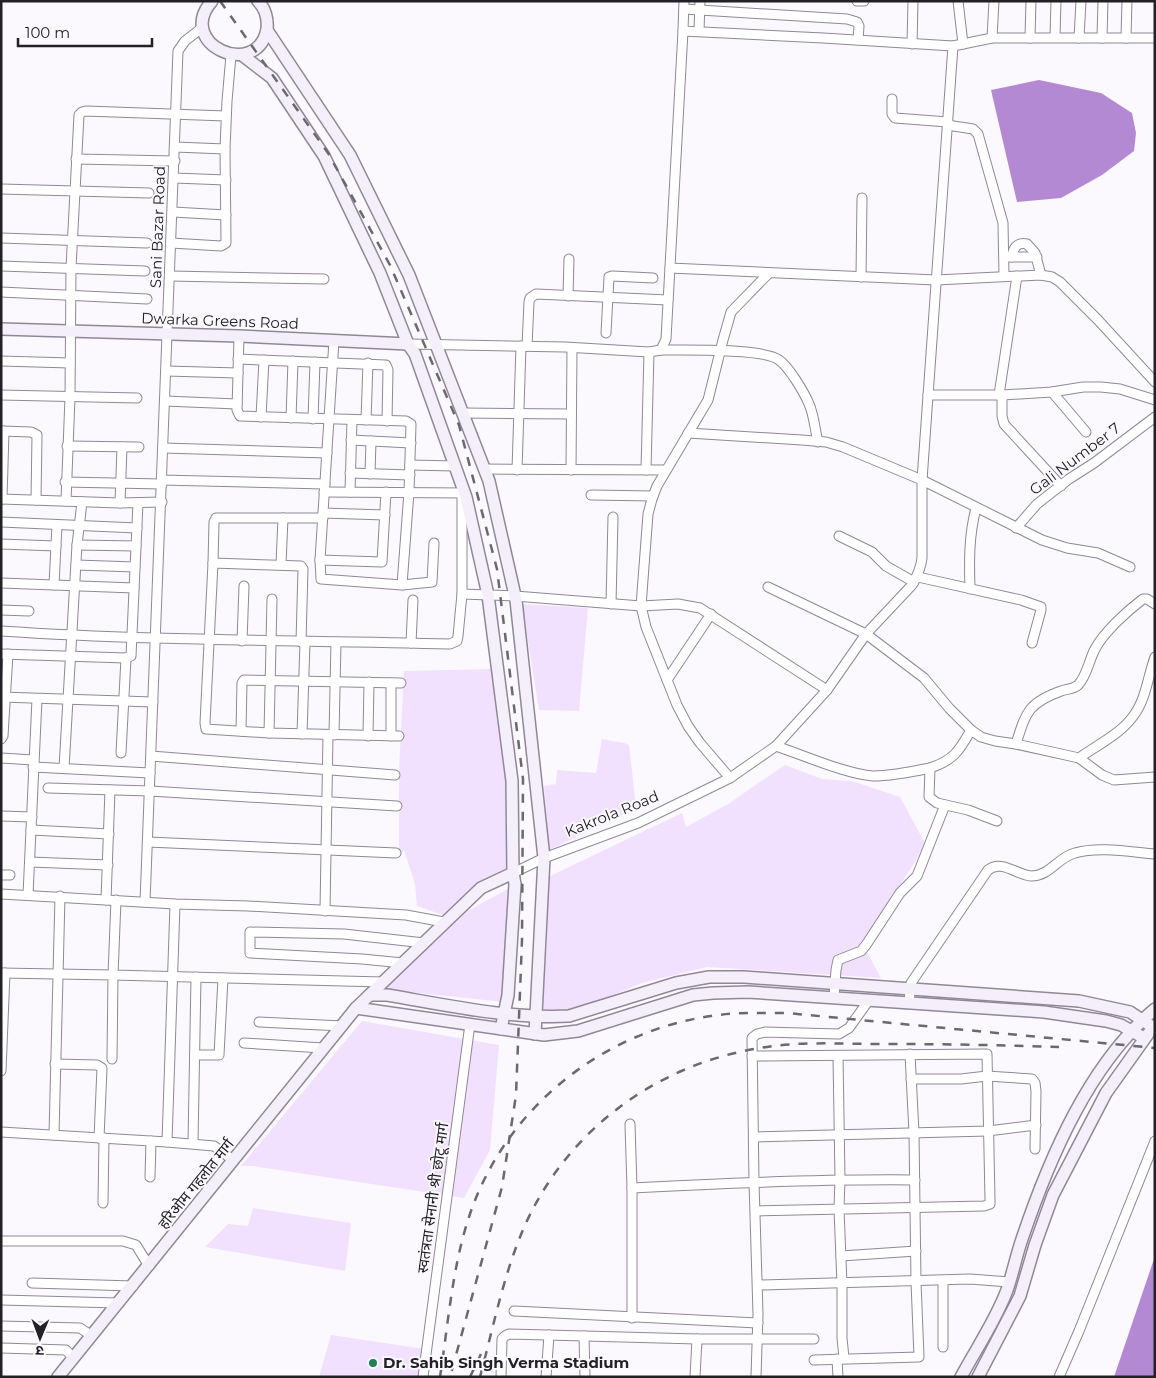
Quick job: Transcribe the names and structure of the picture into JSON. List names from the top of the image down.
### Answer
{
  "streets": {
    "street": [
      "Sani Bazar Road",
      "Dwarka Greens Road",
      "Gali Number 7",
      "Kakrola Road",
      "हरिओम गहलोत मार्ग",
      "स्वतंत्रता सेनानी श्री छोटू मार्ग"
    ]
  },
  "crossings": [
    ["Sani Bazar Road", "Dwarka Greens Road"],
    ["Kakrola Road", "हरिओम गहलोत मार्ग"]
  ],
  "places": ["Dr. Sahib Singh Verma Stadium"],
  "scale_bar": "100 m",
  "north": "bottom"
}
